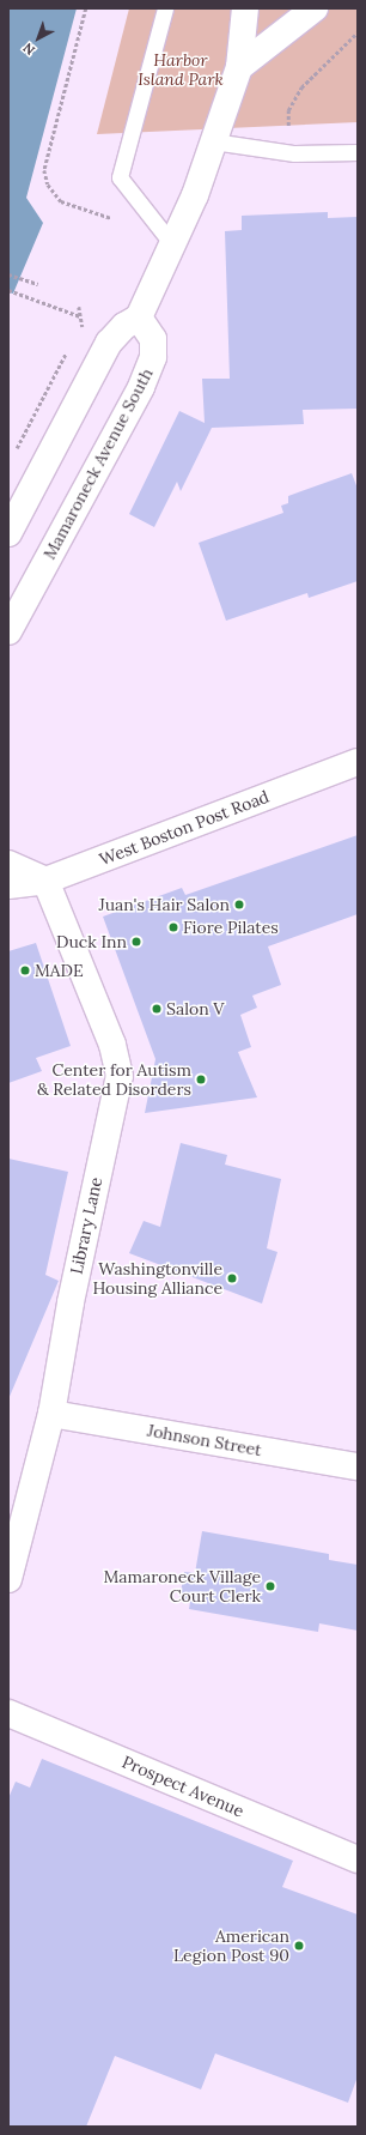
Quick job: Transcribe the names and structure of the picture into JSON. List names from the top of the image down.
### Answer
{
  "streets": {
    "street": [
      "Mamaroneck Avenue South",
      "West Boston Post Road",
      "Library Lane",
      "Johnson Street",
      "Prospect Avenue"
    ]
  },
  "crossings": [
    ["West Boston Post Road", "Library Lane"],
    ["Library Lane", "Johnson Street"]
  ],
  "parks": ["Harbor Island Park"],
  "places": [
    "Juan's Hair Salon",
    "Fiore Pilates",
    "Duck Inn",
    "MADE",
    "Salon V",
    "Center for Autism & Related Disorders",
    "Washingtonville Housing Alliance",
    "Mamaroneck Village Court Clerk",
    "American Legion Post 90"
  ],
  "north": "bottom left"
}
